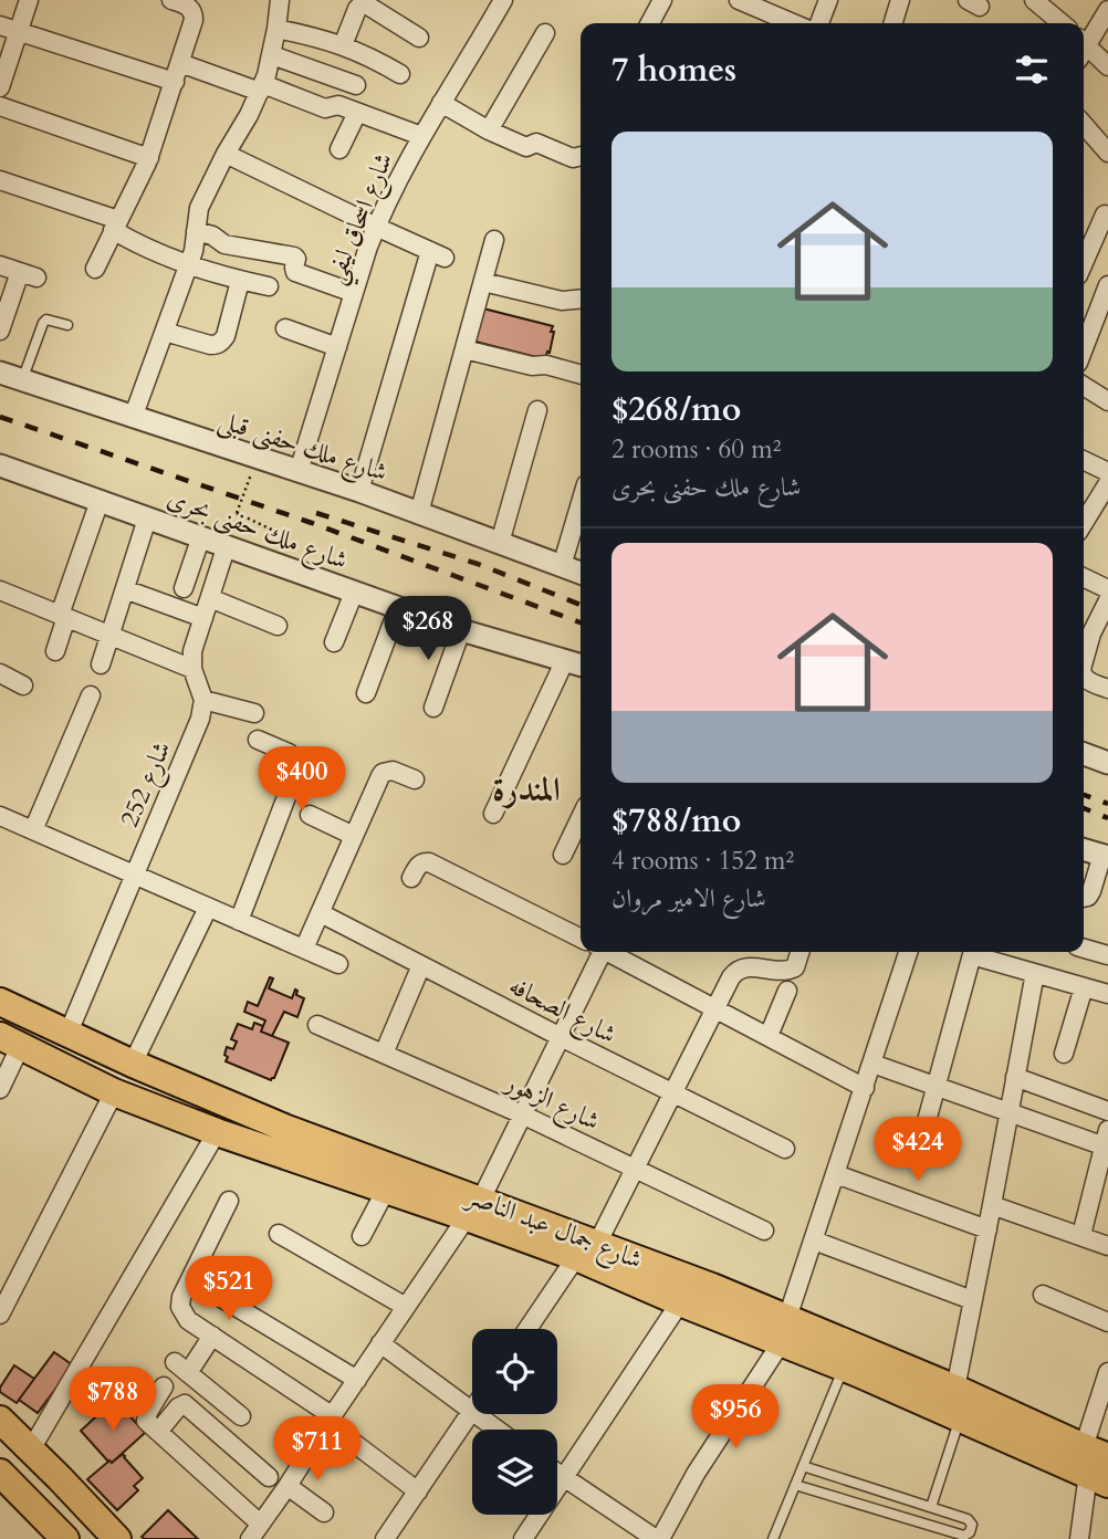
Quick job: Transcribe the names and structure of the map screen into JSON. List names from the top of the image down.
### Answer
{
  "streets": {
    "main road": ["شارع جمال عبد الناصر"],
    "street": [
      "شارع اسحاق ليفي",
      "شارع ملك حفنى قبلى",
      "شارع ملك حفنى بحرى",
      "شارع 252",
      "شارع الصحافه",
      "شارع الزهور"
    ]
  },
  "crossings": [
    ["شارع اسحاق ليفي", "شارع ملك حفنى قبلى"],
    ["شارع 252", "شارع جمال عبد الناصر"]
  ],
  "districts": ["المندرة"],
  "page": {
    "heading": "7 homes",
    "list": [
      {
        "name": "$268/mo",
        "note": "2 rooms · 60 m² · شارع ملك حفنى بحرى"
      },
      {
        "name": "$788/mo",
        "note": "4 rooms · 152 m² · شارع الامير مروان"
      }
    ],
    "price": [
      "$268",
      "$400",
      "$424",
      "$521",
      "$788",
      "$956",
      "$711"
    ]
  }
}
